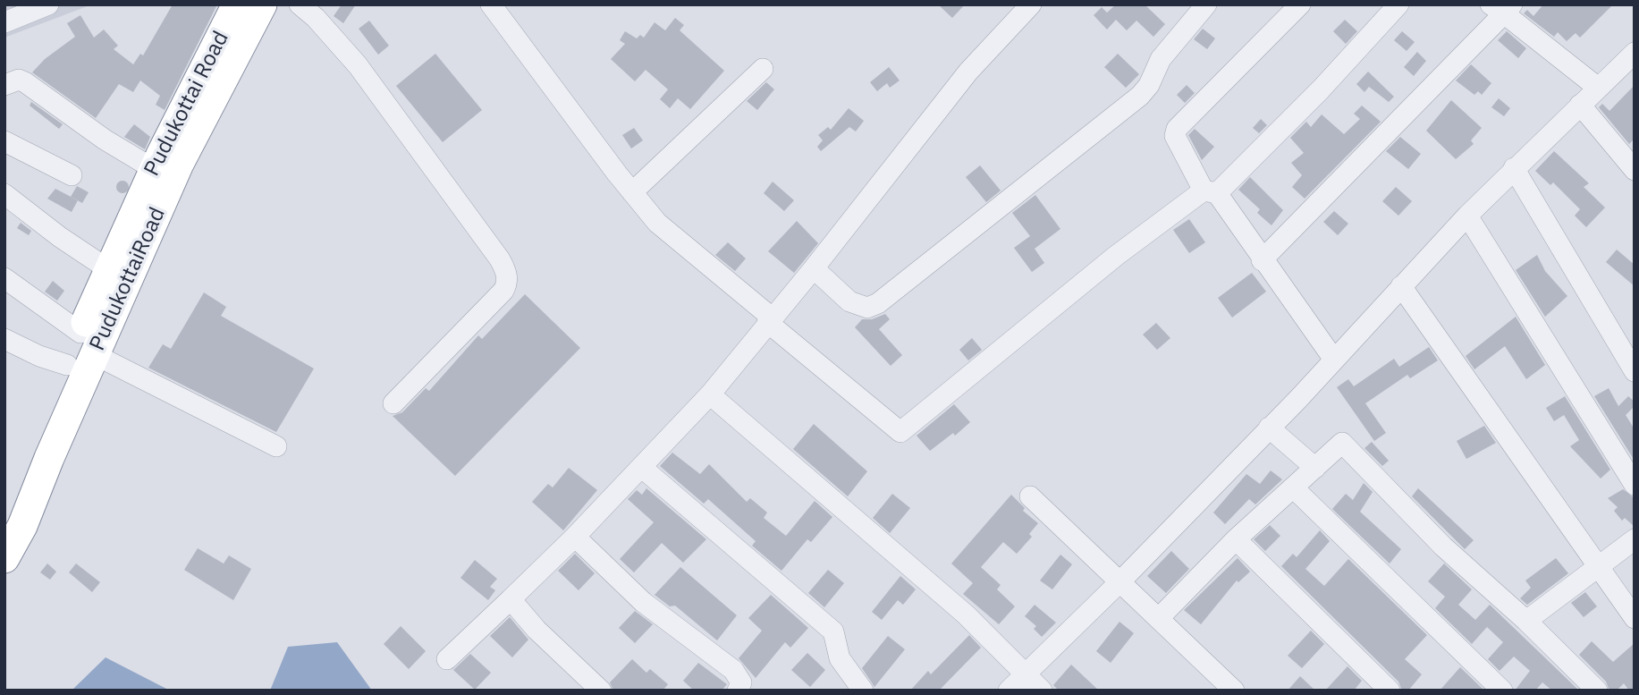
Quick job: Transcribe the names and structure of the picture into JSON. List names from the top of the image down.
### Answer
{
  "streets": {
    "highway": ["Pudukottai Road", "PudukottaiRoad"]
  },
  "crossings": [
    ["Pudukottai Road", "PudukottaiRoad"]
  ]
}
